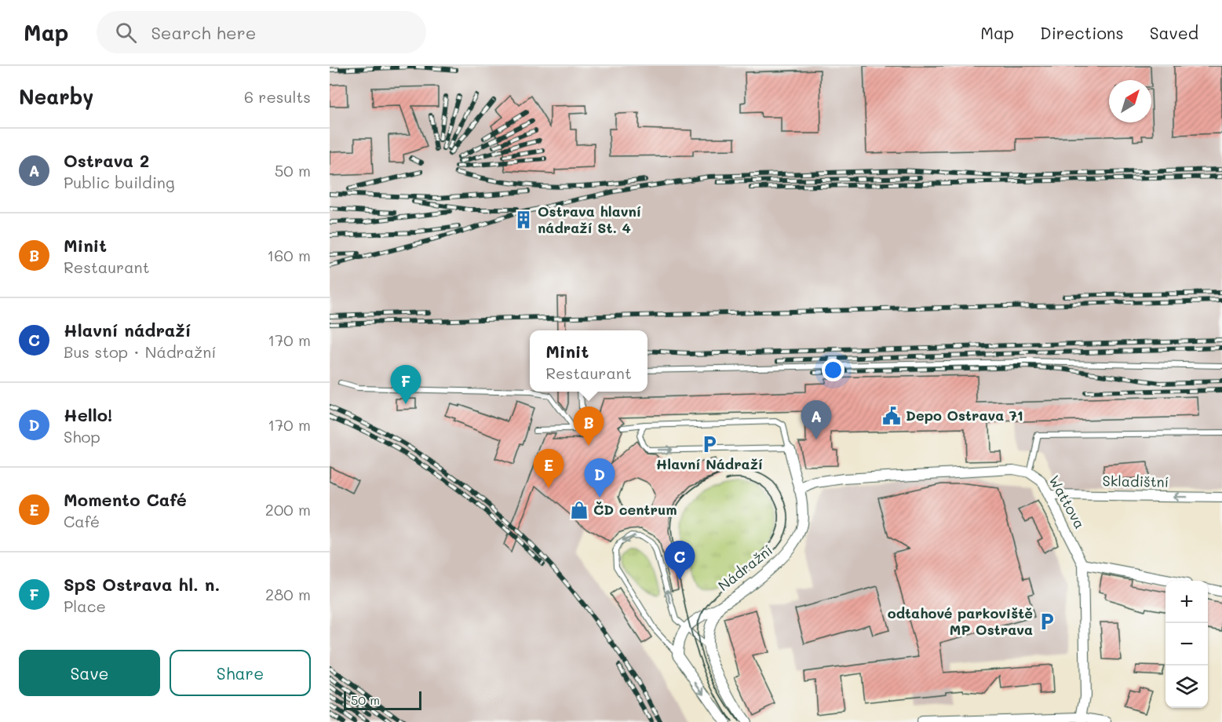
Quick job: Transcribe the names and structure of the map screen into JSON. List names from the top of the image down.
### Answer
{
  "streets": {
    "street": ["Skladištní", "Wattova", "Nádražní"]
  },
  "crossings": [
    ["Skladištní", "Wattova"],
    ["Wattova", "Nádražní"]
  ],
  "places": {
    "building": ["Ostrava hlavní nádraží St. 4"],
    "public building": ["Depo Ostrava 71"],
    "parking": ["Hlavní Nádraží", "odtahové parkoviště MP Ostrava"],
    "shop": ["ČD centrum"]
  },
  "scale_bar": "50 m",
  "north": "top right",
  "page": {
    "header": "Map",
    "search": "Search here",
    "nav": ["Map", "Directions", "Saved"],
    "heading": ["Nearby", "6 results"],
    "list": [
      {
        "mark": "A",
        "name": "Ostrava 2",
        "note": "Public building",
        "value": "50 m"
      },
      {
        "mark": "B",
        "name": "Minit",
        "note": "Restaurant",
        "value": "160 m"
      },
      {
        "mark": "C",
        "name": "Hlavní nádraží",
        "note": "Bus stop · Nádražní",
        "value": "170 m"
      },
      {
        "mark": "D",
        "name": "Hello!",
        "note": "Shop",
        "value": "170 m"
      },
      {
        "mark": "E",
        "name": "Momento Café",
        "note": "Café",
        "value": "200 m"
      },
      {
        "mark": "F",
        "name": "SpS Ostrava hl. n.",
        "note": "Place",
        "value": "280 m"
      }
    ],
    "popup": ["Minit", "Restaurant"],
    "pins": [
      "F",
      "A",
      "B",
      "E",
      "D",
      "C"
    ],
    "map_buttons": ["+", "−"],
    "buttons": ["Save", "Share"],
    "scale": "50 m"
  }
}
